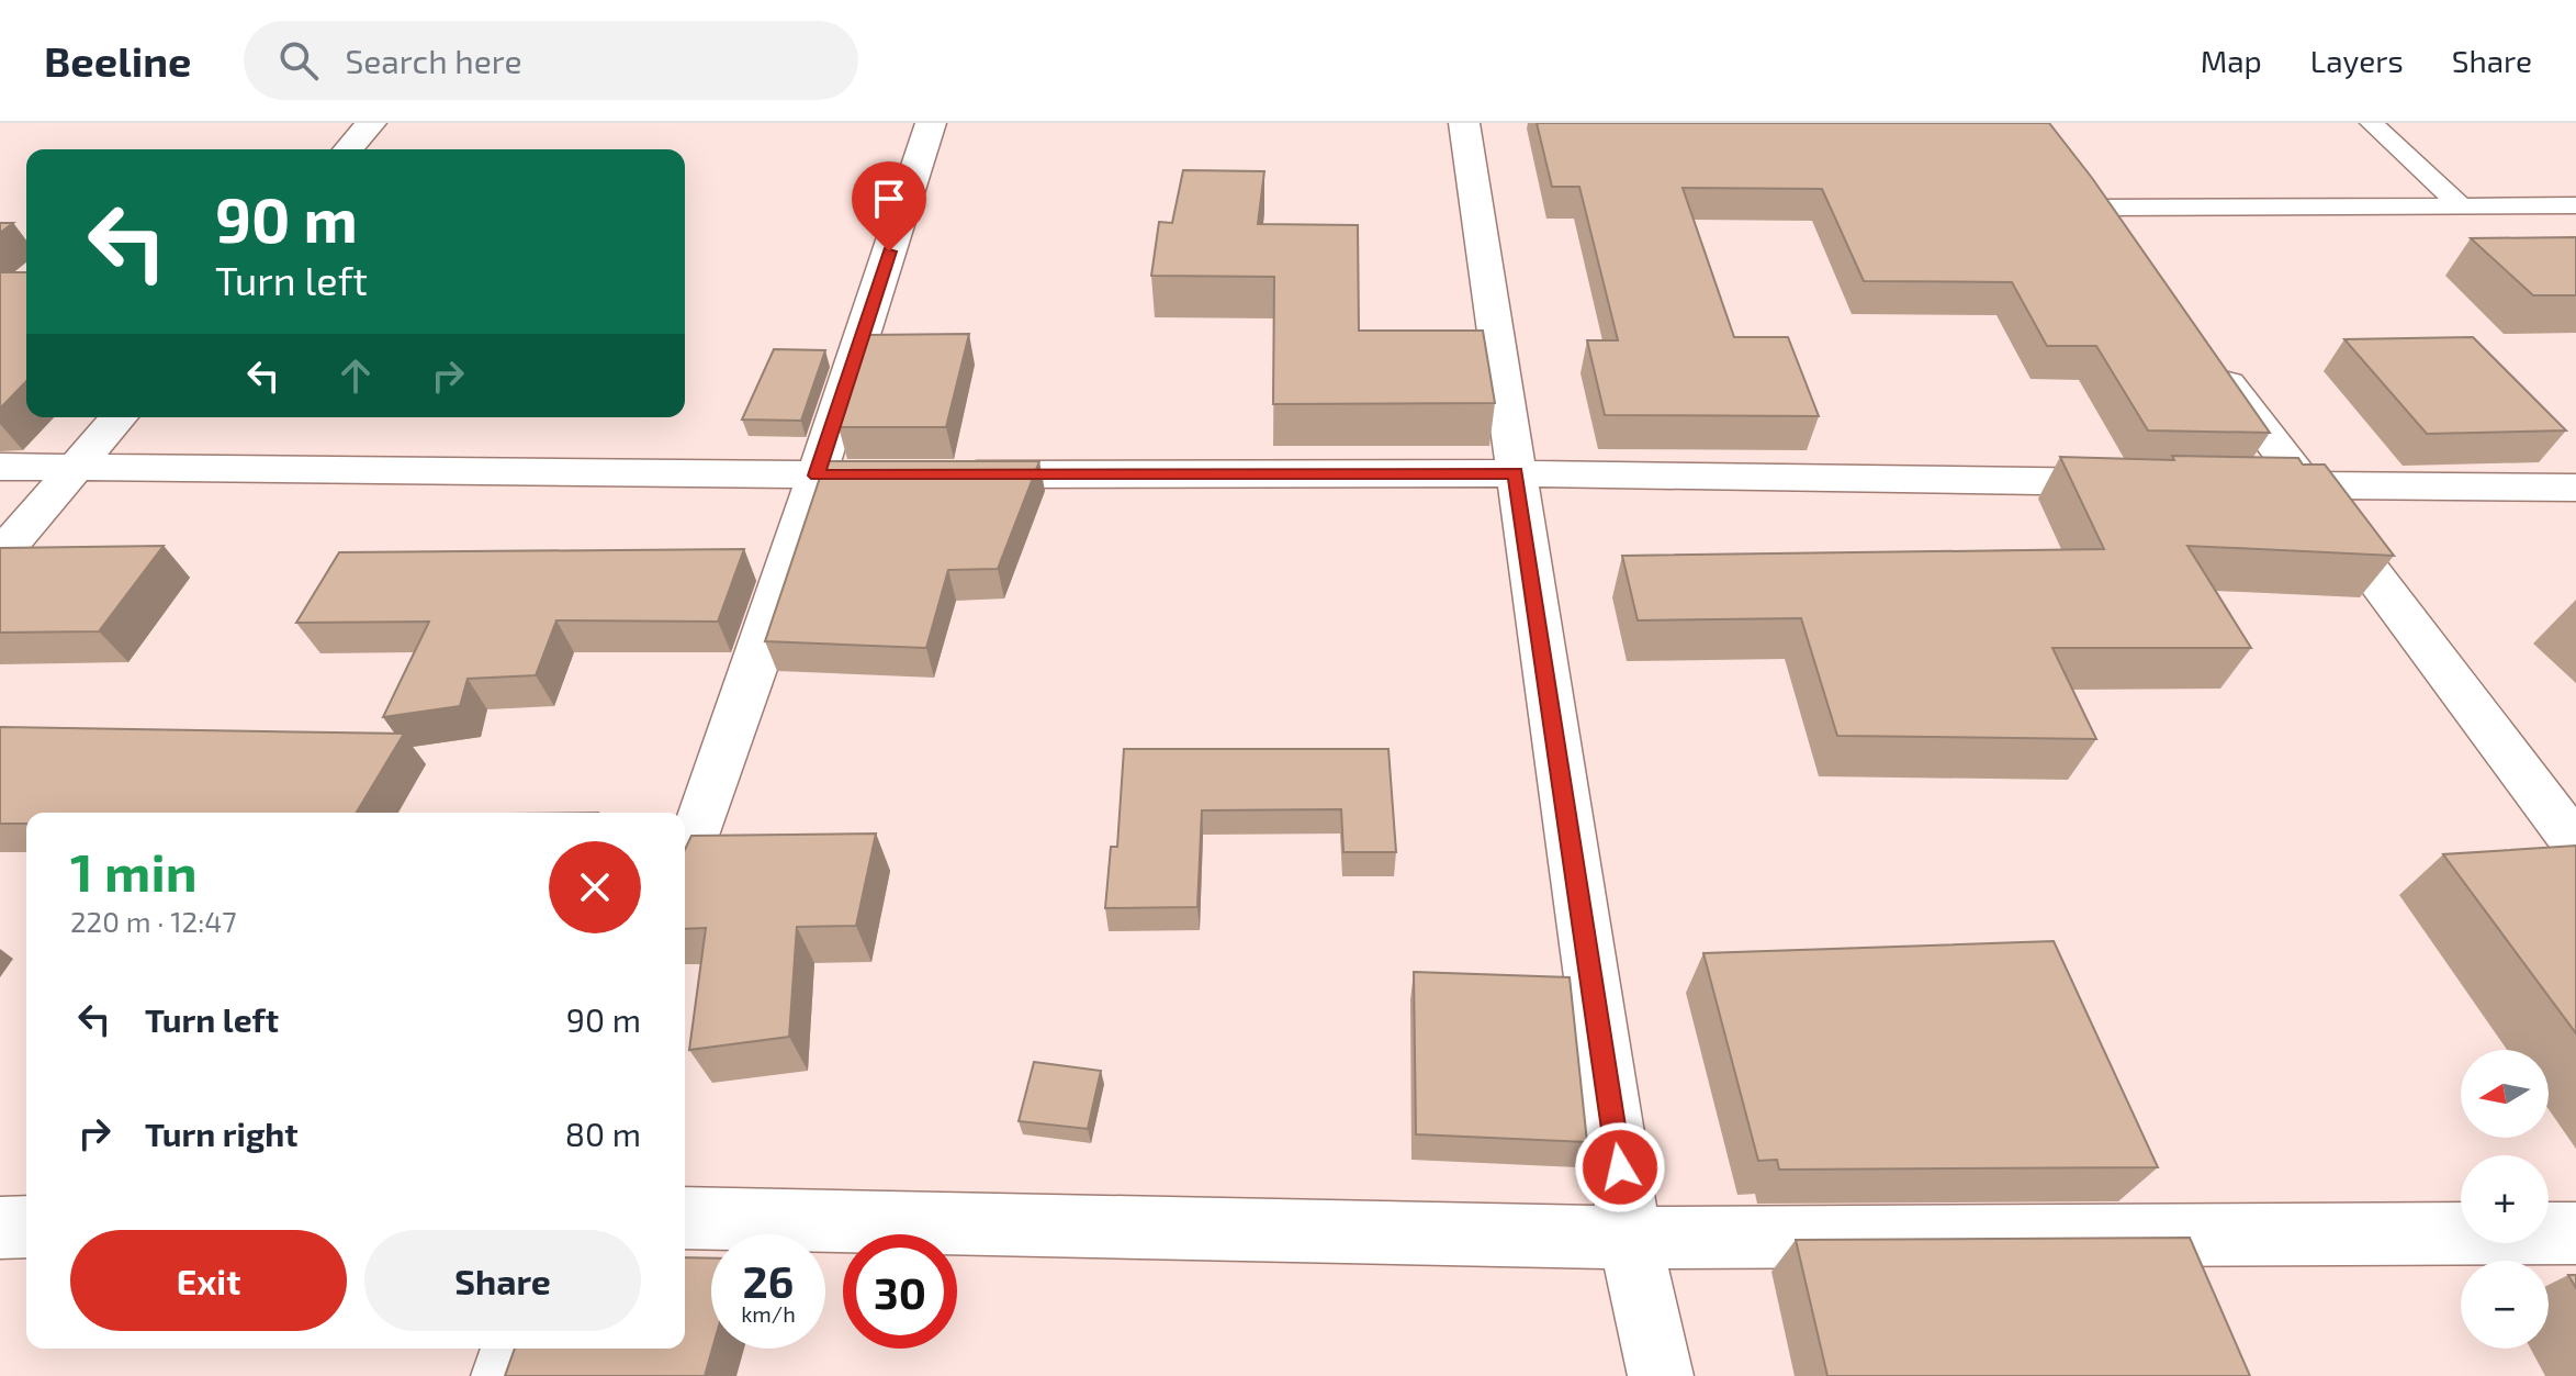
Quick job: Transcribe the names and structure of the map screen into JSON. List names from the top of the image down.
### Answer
{
  "north": "left",
  "page": {
    "header": "Beeline",
    "search": "Search here",
    "nav": ["Map", "Layers", "Share"],
    "turn": ["90 m", "Turn left"],
    "heading": ["1 min", "220 m · 12:47"],
    "list": [
      {
        "name": "Turn left",
        "value": "90 m"
      },
      {
        "name": "Turn right",
        "value": "80 m"
      }
    ],
    "map_buttons": ["+", "−"],
    "buttons": ["Exit", "Share"],
    "speed": "26 km/h",
    "limit": "30"
  }
}
